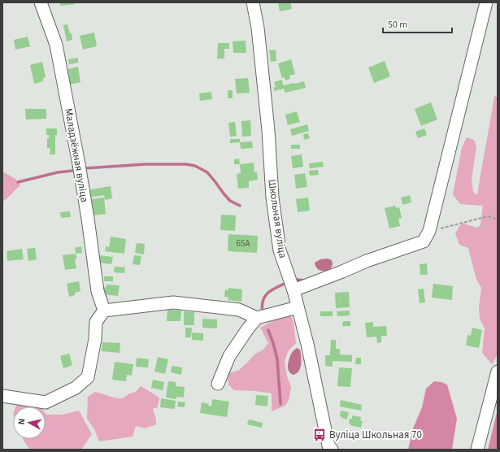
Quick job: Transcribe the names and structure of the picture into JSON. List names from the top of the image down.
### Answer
{
  "streets": {
    "street": ["Маладзёжная вуліца", "Школьная вуліца"]
  },
  "places": {
    "bus stop": ["Вуліца Школьная 70"]
  },
  "house_numbers": ["65А"],
  "scale_bar": "50 m",
  "north": "left"
}
